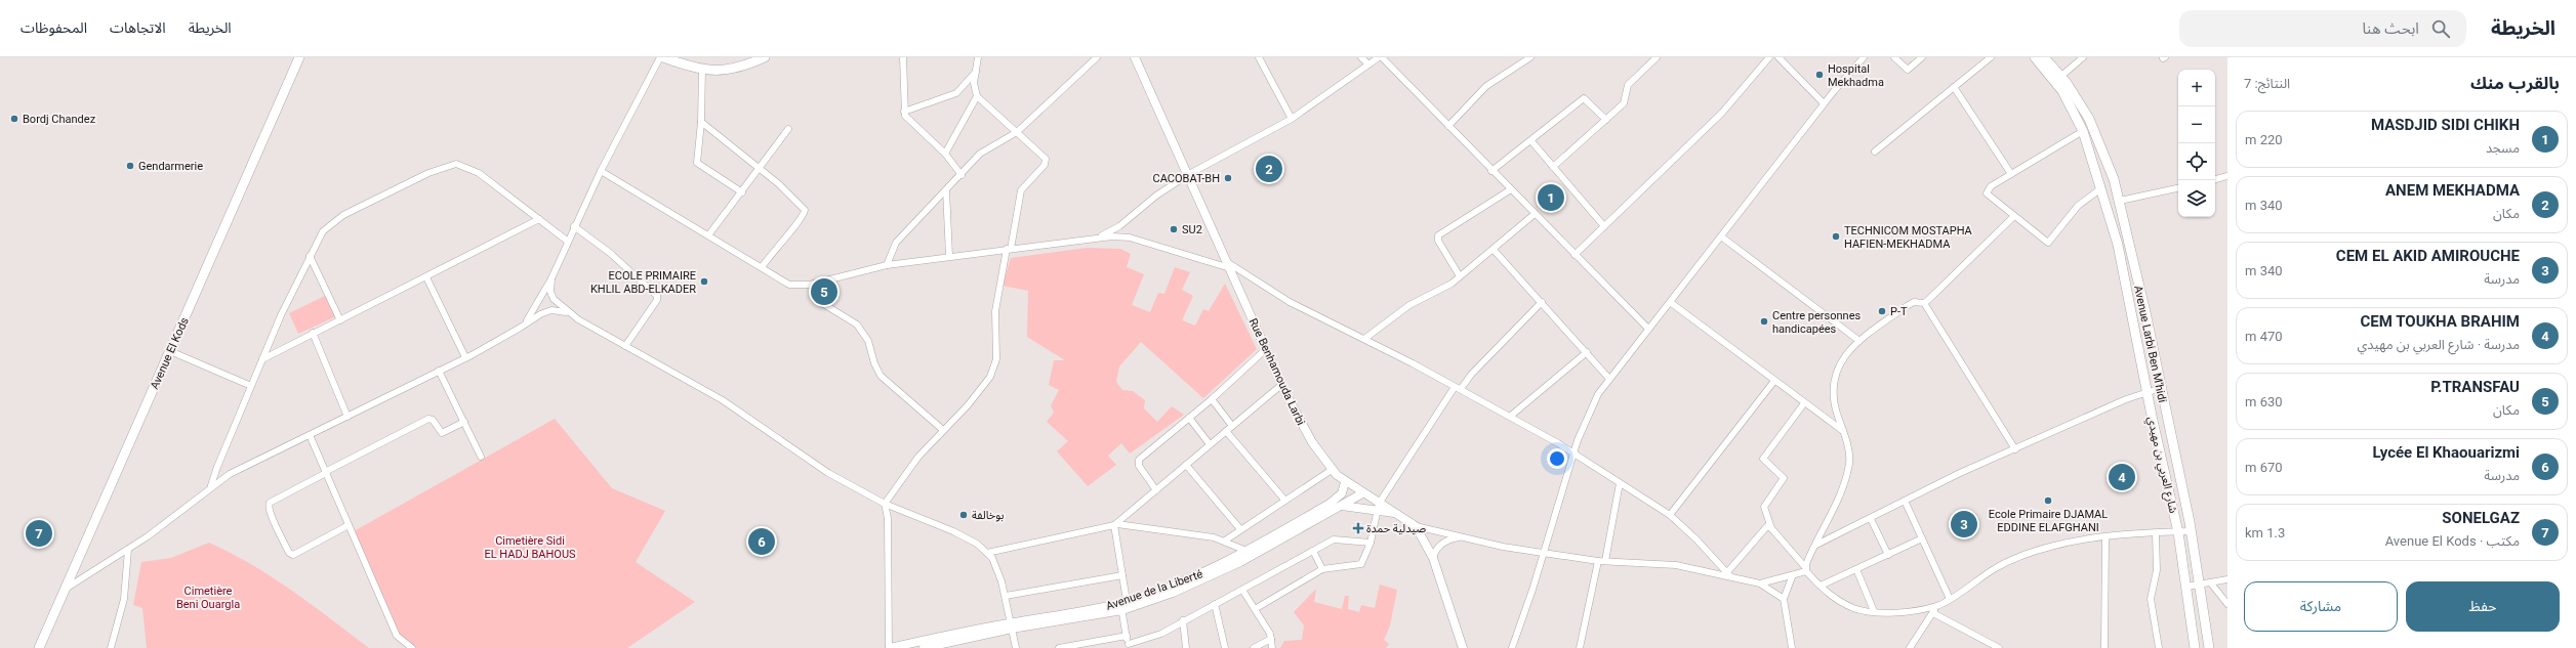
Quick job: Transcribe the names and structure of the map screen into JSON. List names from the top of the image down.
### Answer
{
  "streets": {
    "main road": ["Avenue Larbi Ben M'hidi", "Avenue El Kods", "شارع العربي بن مهيدي"],
    "street": ["Rue Benhamouda Larbi", "Avenue de la Liberté"]
  },
  "crossings": [
    ["Rue Benhamouda Larbi", "Avenue de la Liberté"]
  ],
  "parks": ["Cimetière Sidi EL HADJ BAHOUS", "Cimetière Beni Ouargla"],
  "places": {
    "other": [
      "Hospital Mekhadma",
      "Bordj Chandez",
      "Gendarmerie",
      "CACOBAT-BH",
      "SU2",
      "TECHNICOM MOSTAPHA HAFIEN-MEKHADMA",
      "ECOLE PRIMAIRE KHLIL ABD-ELKADER",
      "P-T",
      "Centre personnes handicapées",
      "Ecole Primaire DJAMAL EDDINE ELAFGHANI",
      "بوخالفة"
    ],
    "health": ["صيدلية حمدة"]
  },
  "page": {
    "header": "الخريطة",
    "search": "ابحث هنا",
    "nav": ["الخريطة", "الاتجاهات", "المحفوظات"],
    "heading": ["بالقرب منك", "النتائج: 7"],
    "map_buttons": ["+", "−"],
    "list": [
      {
        "mark": "1",
        "name": "MASDJID SIDI CHIKH",
        "note": "مسجد",
        "value": "220 m"
      },
      {
        "mark": "2",
        "name": "ANEM MEKHADMA",
        "note": "مكان",
        "value": "340 m"
      },
      {
        "mark": "3",
        "name": "CEM EL AKID AMIROUCHE",
        "note": "مدرسة",
        "value": "340 m"
      },
      {
        "mark": "4",
        "name": "CEM TOUKHA BRAHIM",
        "note": "مدرسة · شارع العربي بن مهيدي",
        "value": "470 m"
      },
      {
        "mark": "5",
        "name": "P.TRANSFAU",
        "note": "مكان",
        "value": "630 m"
      },
      {
        "mark": "6",
        "name": "Lycée El Khaouarizmi",
        "note": "مدرسة",
        "value": "670 m"
      },
      {
        "mark": "7",
        "name": "SONELGAZ",
        "note": "مكتب · Avenue El Kods",
        "value": "1.3 km"
      }
    ],
    "pins": [
      "2",
      "1",
      "5",
      "4",
      "3",
      "7",
      "6"
    ],
    "buttons": ["حفظ", "مشاركة"]
  }
}
